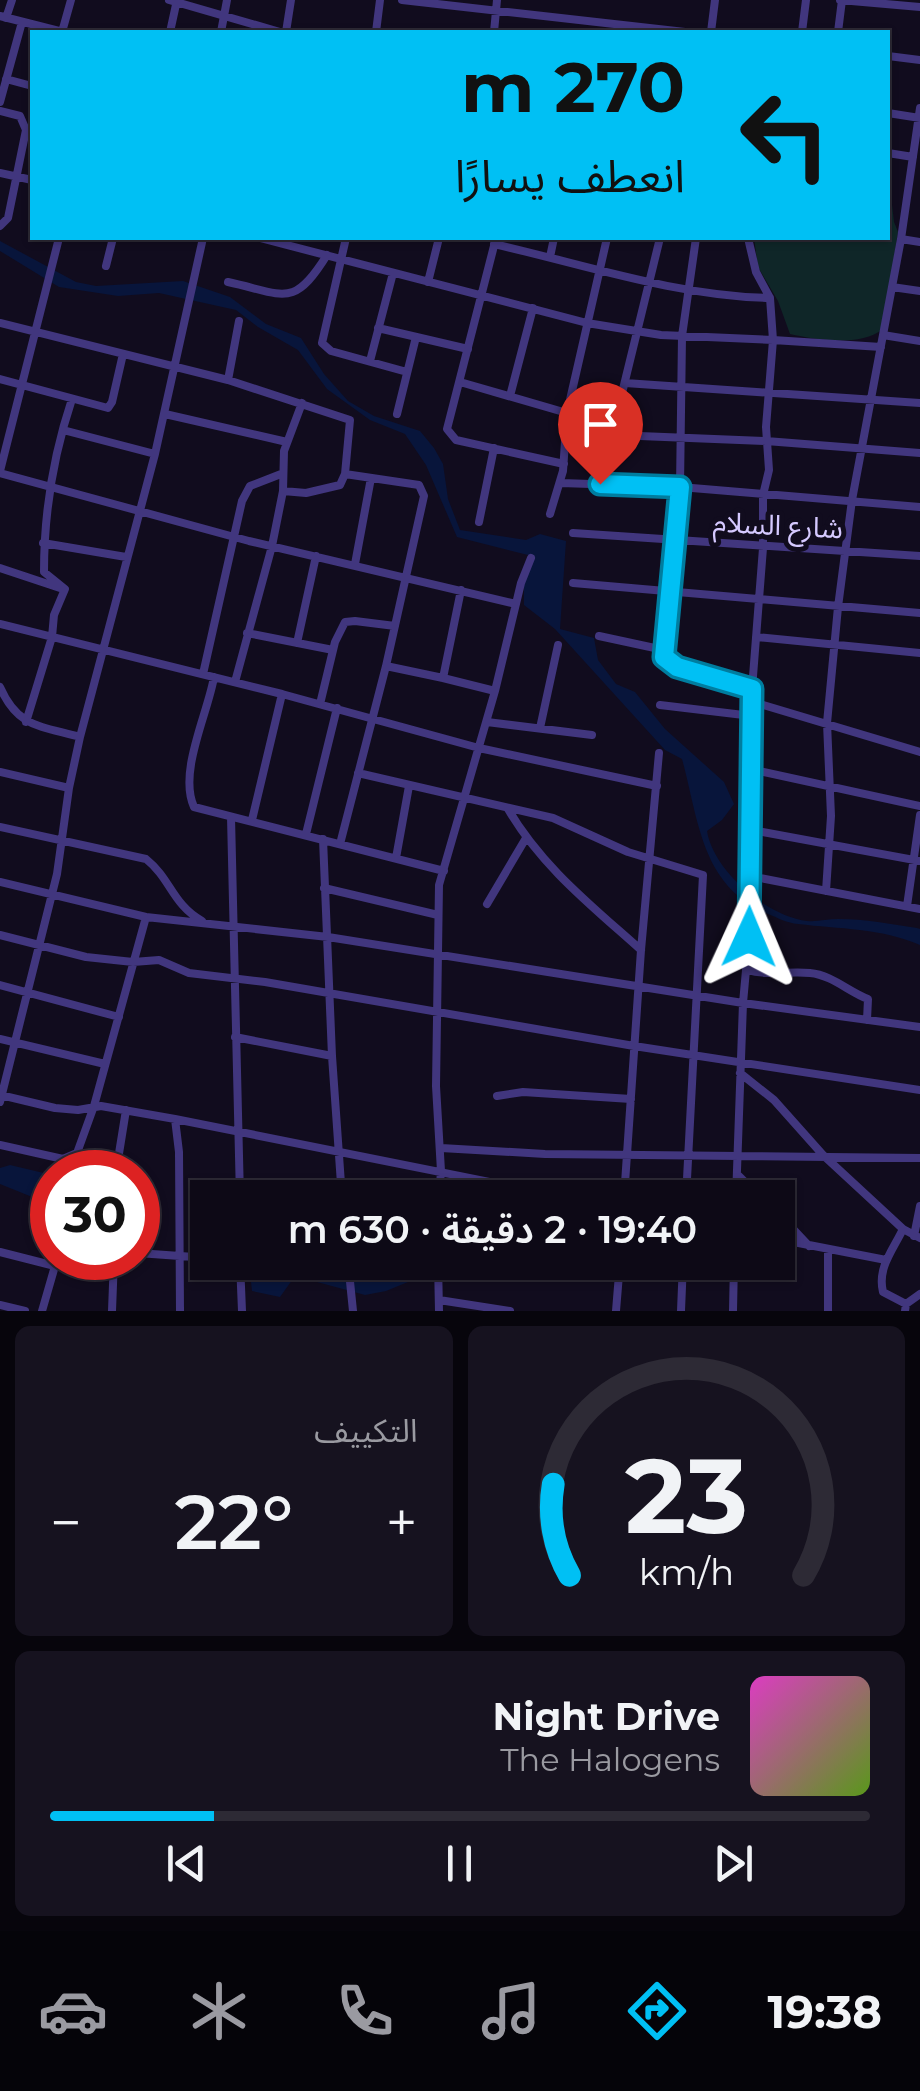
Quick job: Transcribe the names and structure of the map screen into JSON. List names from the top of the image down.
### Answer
{
  "streets": {
    "street": ["شارع السلام"]
  },
  "page": {
    "turn": ["270 m", "انعطف يسارًا"],
    "limit": "30",
    "trip": "19:40 · 2 دقيقة · 630 m",
    "tile": "التكييف",
    "heat": ["−", "22°", "+"],
    "song": ["Night Drive", "The Halogens"],
    "tabs": "19:38",
    "gauge": ["23", "km/h"]
  }
}
